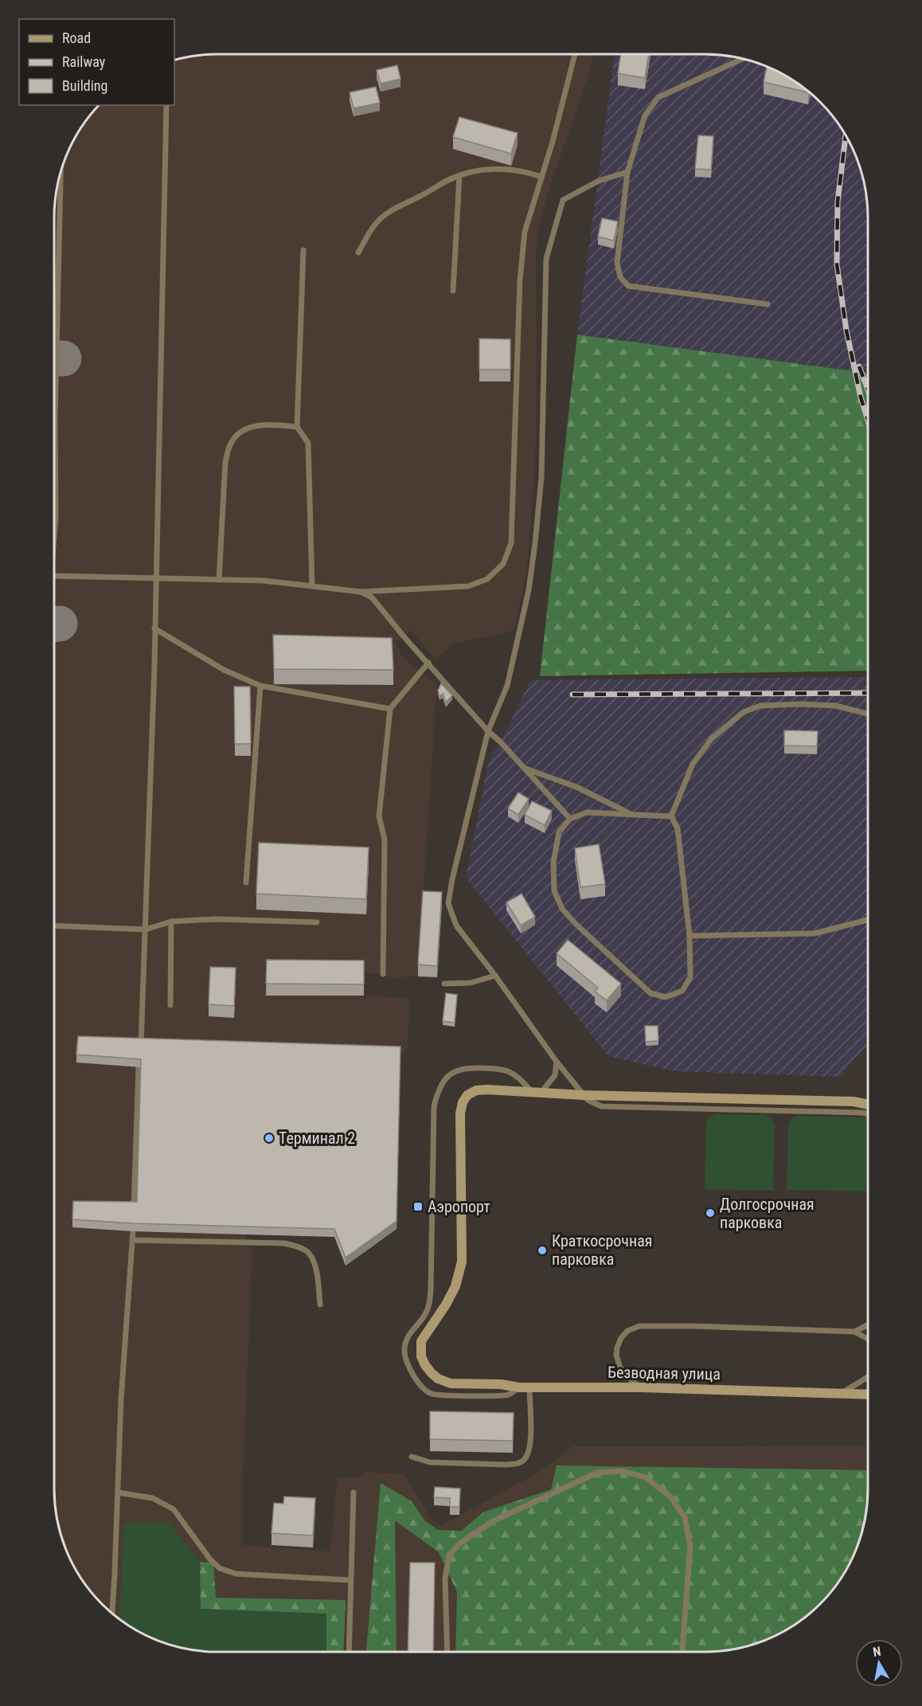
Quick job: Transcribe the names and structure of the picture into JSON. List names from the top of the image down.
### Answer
{
  "streets": {
    "main road": ["Безводная улица"]
  },
  "places": {
    "other": ["Терминал 2", "Долгосрочная парковка", "Краткосрочная парковка"],
    "transit": ["Аэропорт"]
  },
  "legend": ["Road", "Railway", "Building"],
  "north": "top"
}
